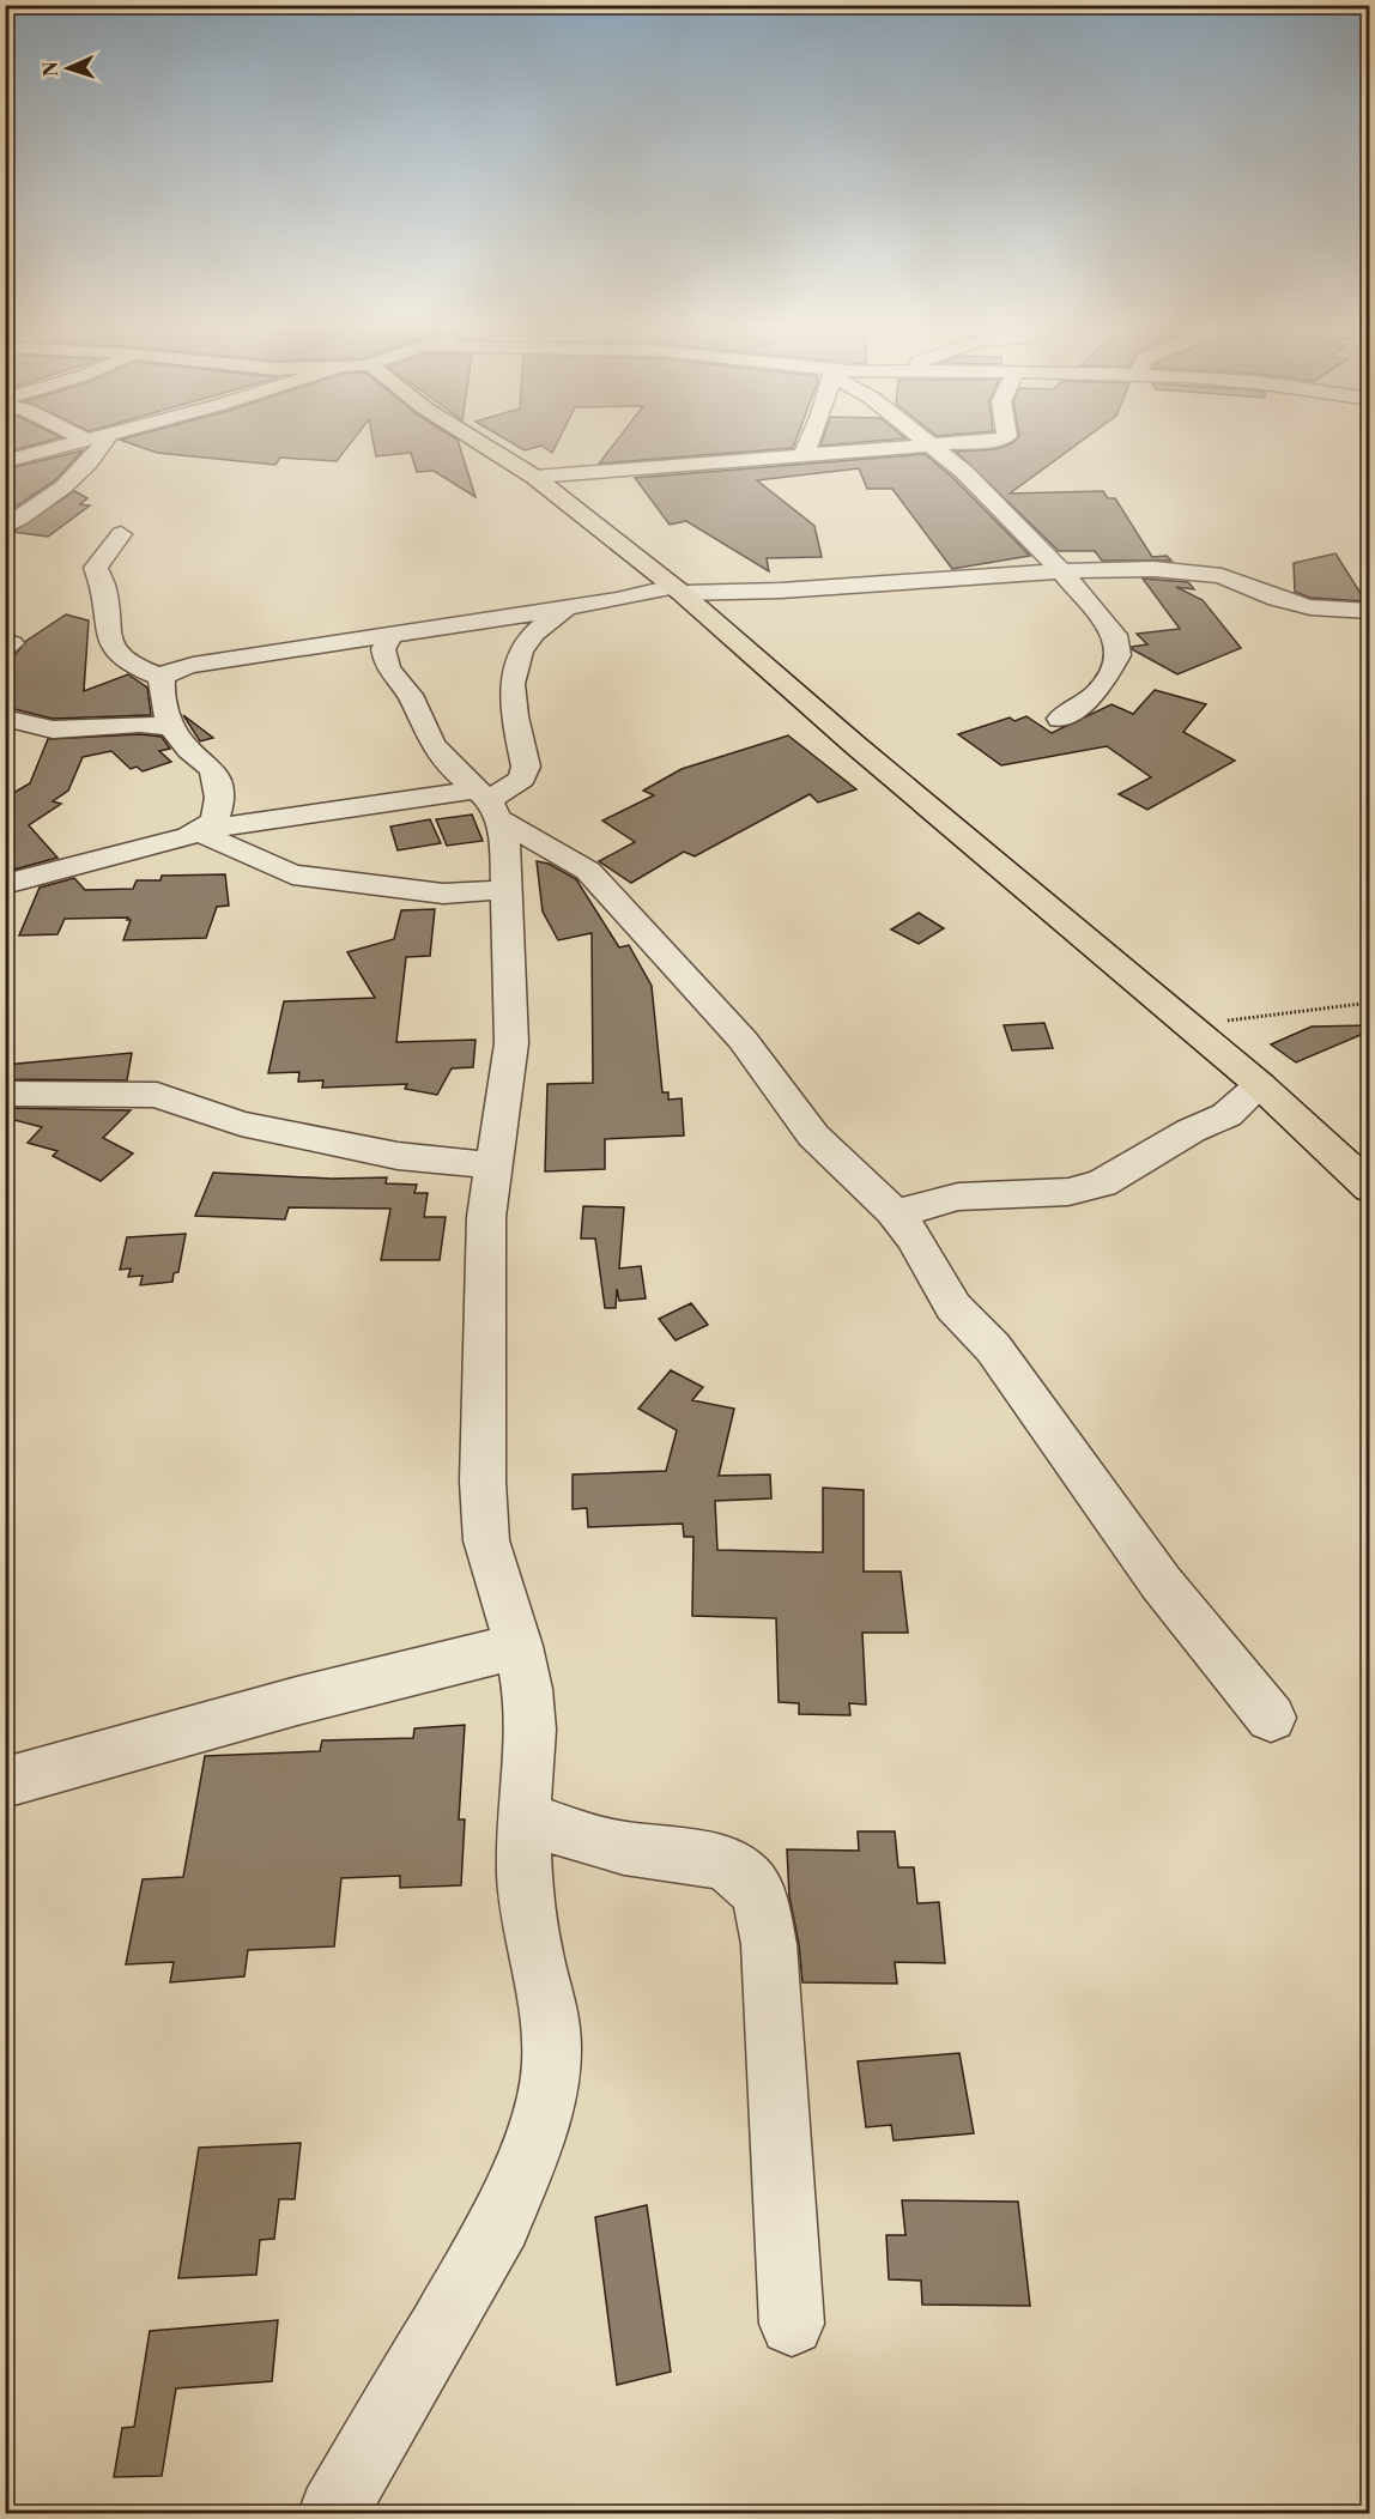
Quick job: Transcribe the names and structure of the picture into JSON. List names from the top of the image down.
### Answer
{
  "north": "left"
}
